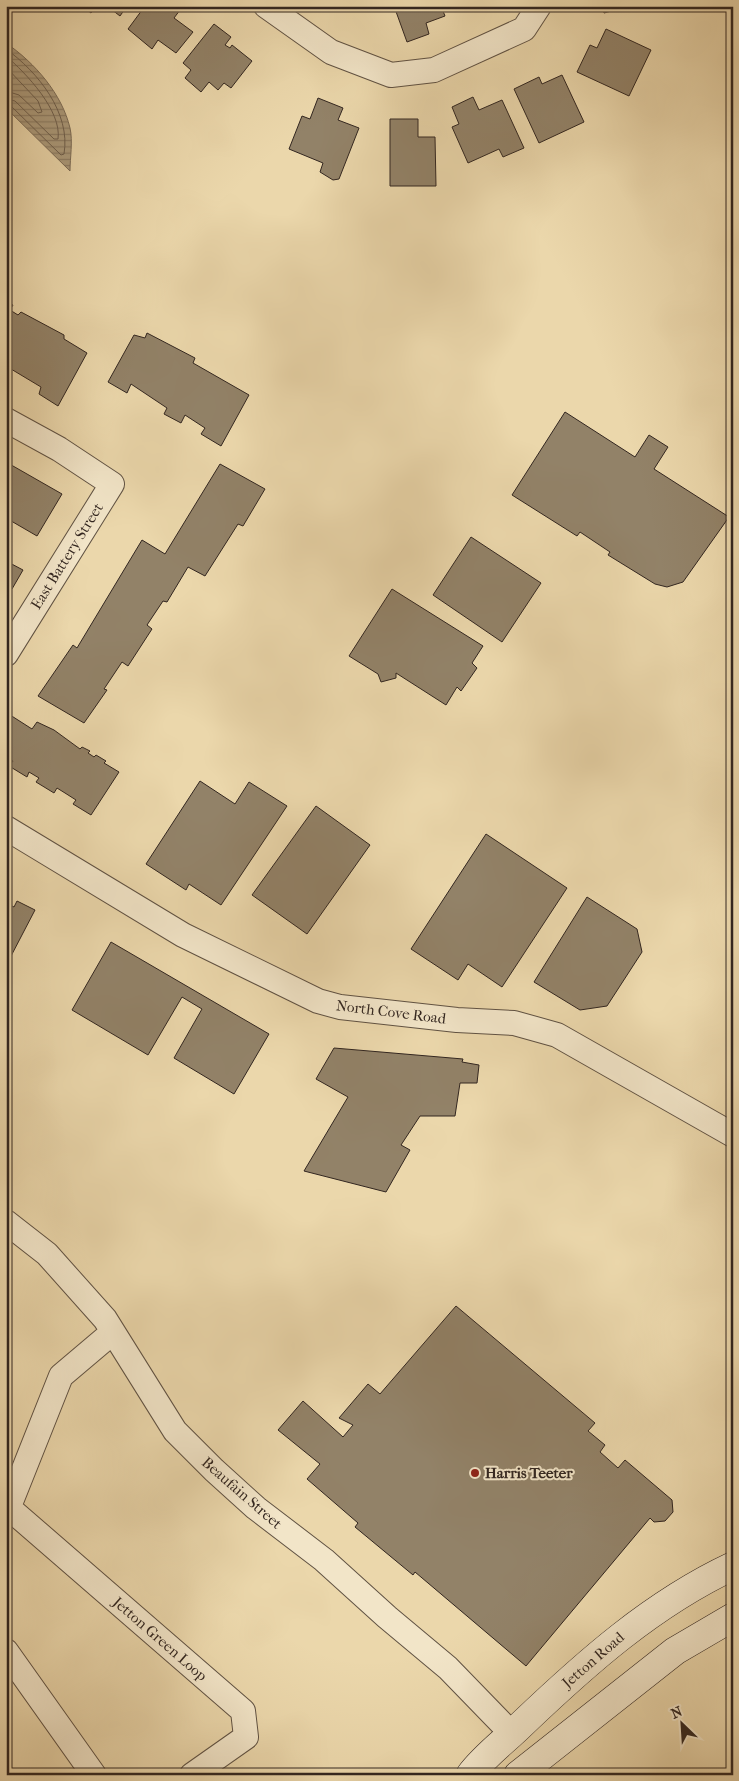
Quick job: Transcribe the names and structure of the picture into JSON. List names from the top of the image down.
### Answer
{
  "streets": {
    "street": [
      "East Battery Street",
      "North Cove Road",
      "Beaufain Street",
      "Jetton Green Loop",
      "Jetton Road"
    ]
  },
  "crossings": [
    ["Beaufain Street", "Jetton Road"]
  ],
  "places": ["Harris Teeter"],
  "north": "top left"
}
